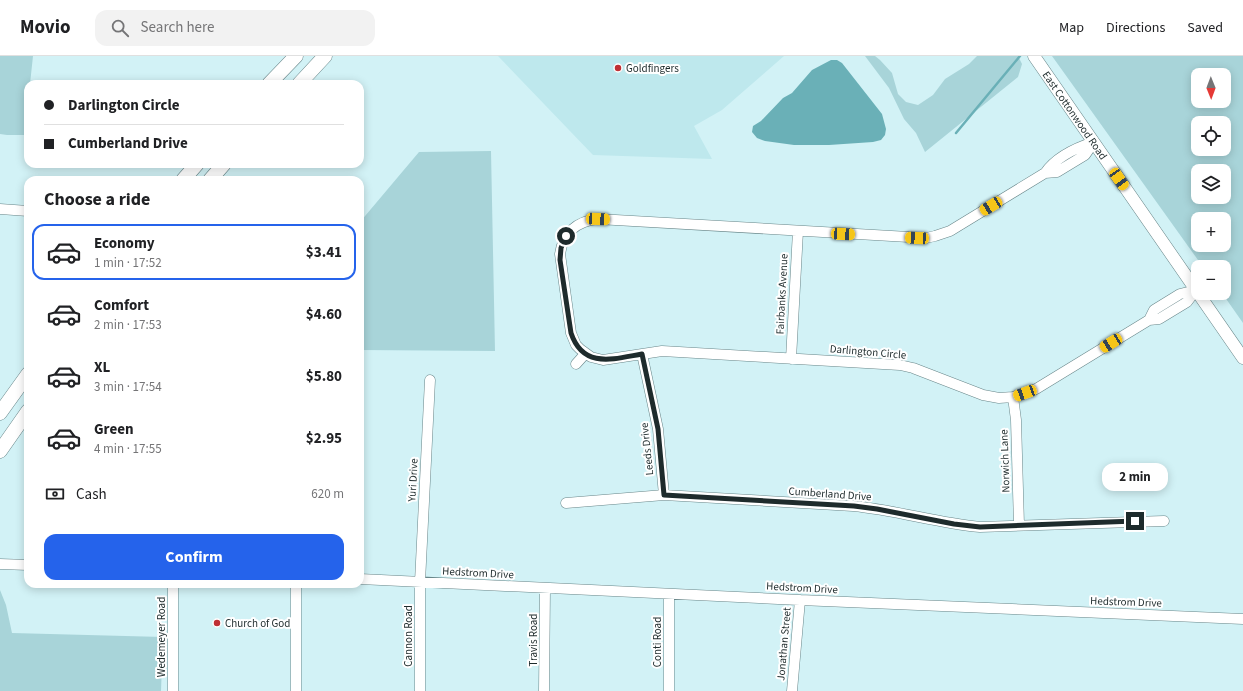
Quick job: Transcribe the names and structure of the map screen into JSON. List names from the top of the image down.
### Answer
{
  "streets": {
    "main road": ["East Cottonwood Road"],
    "street": [
      "Fairbanks Avenue",
      "Darlington Circle",
      "Leeds Drive",
      "Norwich Lane",
      "Yuri Drive",
      "Cumberland Drive",
      "Hedstrom Drive",
      "Cannon Road",
      "Wedemeyer Road",
      "Travis Road",
      "Conti Road",
      "Jonathan Street"
    ]
  },
  "crossings": [
    ["Fairbanks Avenue", "Darlington Circle"],
    ["Darlington Circle", "Leeds Drive"],
    ["Darlington Circle", "Norwich Lane"],
    ["Leeds Drive", "Cumberland Drive"],
    ["Norwich Lane", "Cumberland Drive"],
    ["Yuri Drive", "Hedstrom Drive"],
    ["Yuri Drive", "Cannon Road"],
    ["Hedstrom Drive", "Cannon Road"],
    ["Hedstrom Drive", "Travis Road"],
    ["Hedstrom Drive", "Conti Road"],
    ["Hedstrom Drive", "Jonathan Street"]
  ],
  "places": ["Goldfingers", "Church of God"],
  "north": "bottom",
  "page": {
    "header": "Movio",
    "search": "Search here",
    "nav": ["Map", "Directions", "Saved"],
    "map_buttons": ["+", "−"],
    "banner": ["Darlington Circle", "Cumberland Drive"],
    "heading": "Choose a ride",
    "list": [
      {
        "name": "Economy",
        "note": "1 min · 17:52",
        "value": "$3.41"
      },
      {
        "name": "Comfort",
        "note": "2 min · 17:53",
        "value": "$4.60"
      },
      {
        "name": "XL",
        "note": "3 min · 17:54",
        "value": "$5.80"
      },
      {
        "name": "Green",
        "note": "4 min · 17:55",
        "value": "$2.95"
      }
    ],
    "bubble": "2 min",
    "pay": ["Cash", "620 m"],
    "buttons": "Confirm"
  }
}
